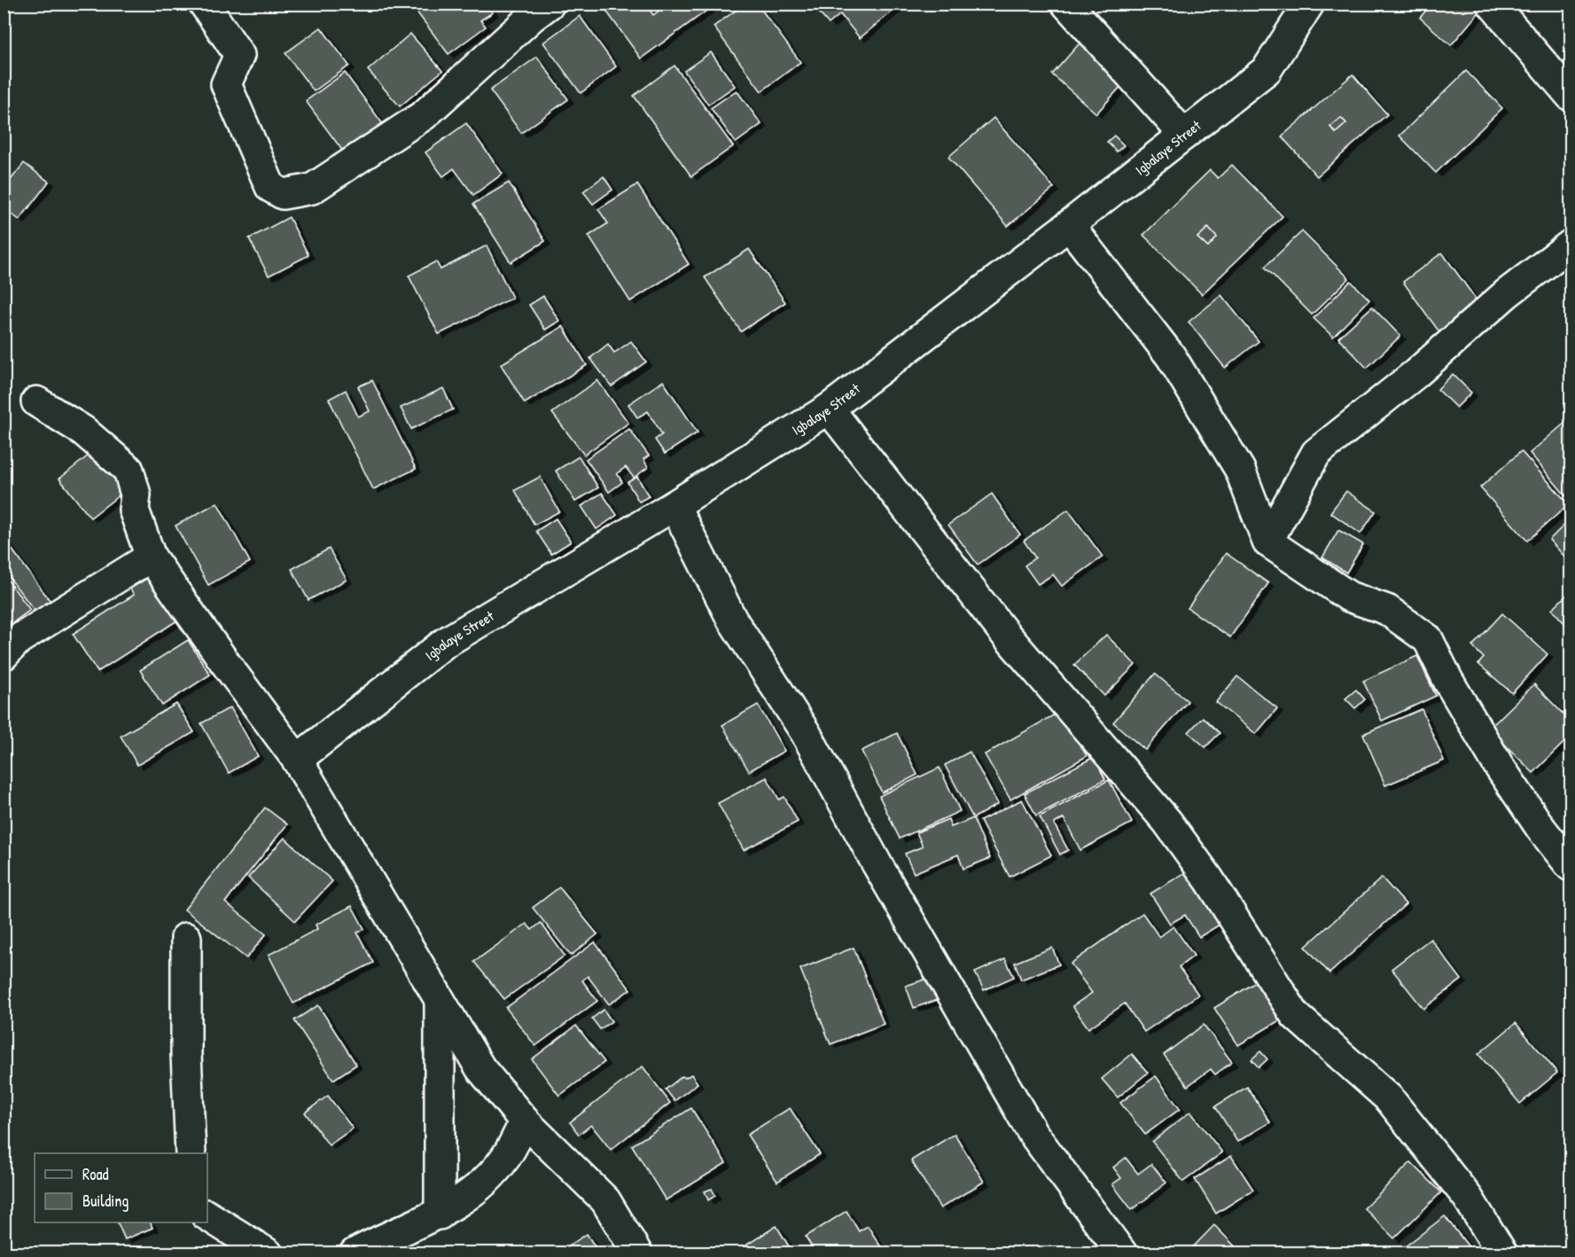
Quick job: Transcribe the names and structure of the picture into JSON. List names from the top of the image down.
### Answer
{
  "streets": {
    "street": ["Igbalaye Street"]
  },
  "legend": ["Road", "Building"]
}
